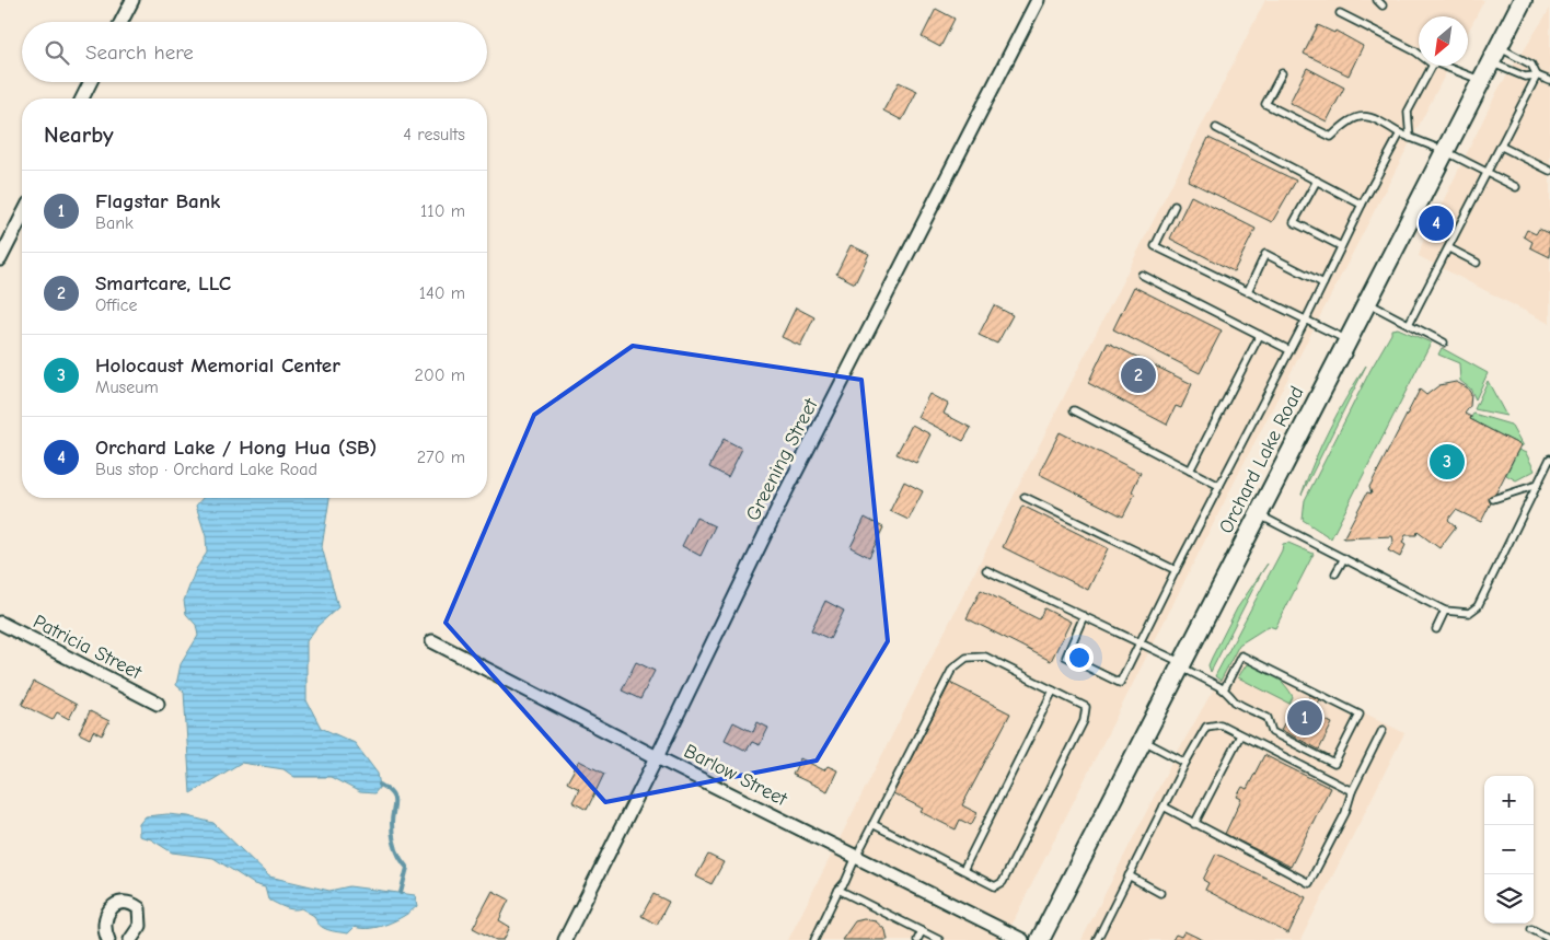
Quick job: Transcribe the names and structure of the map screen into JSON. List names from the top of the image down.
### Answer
{
  "streets": {
    "main road": ["Orchard Lake Road"],
    "street": ["Greening Street", "Patricia Street", "Barlow Street"]
  },
  "crossings": [
    ["Greening Street", "Barlow Street"]
  ],
  "north": "bottom left",
  "page": {
    "search": "Search here",
    "heading": ["Nearby", "4 results"],
    "list": [
      {
        "mark": "1",
        "name": "Flagstar Bank",
        "note": "Bank",
        "value": "110 m"
      },
      {
        "mark": "2",
        "name": "Smartcare, LLC",
        "note": "Office",
        "value": "140 m"
      },
      {
        "mark": "3",
        "name": "Holocaust Memorial Center",
        "note": "Museum",
        "value": "200 m"
      },
      {
        "mark": "4",
        "name": "Orchard Lake / Hong Hua (SB)",
        "note": "Bus stop · Orchard Lake Road",
        "value": "270 m"
      }
    ],
    "pins": [
      "4",
      "2",
      "3",
      "1"
    ],
    "map_buttons": ["+", "−"]
  }
}
